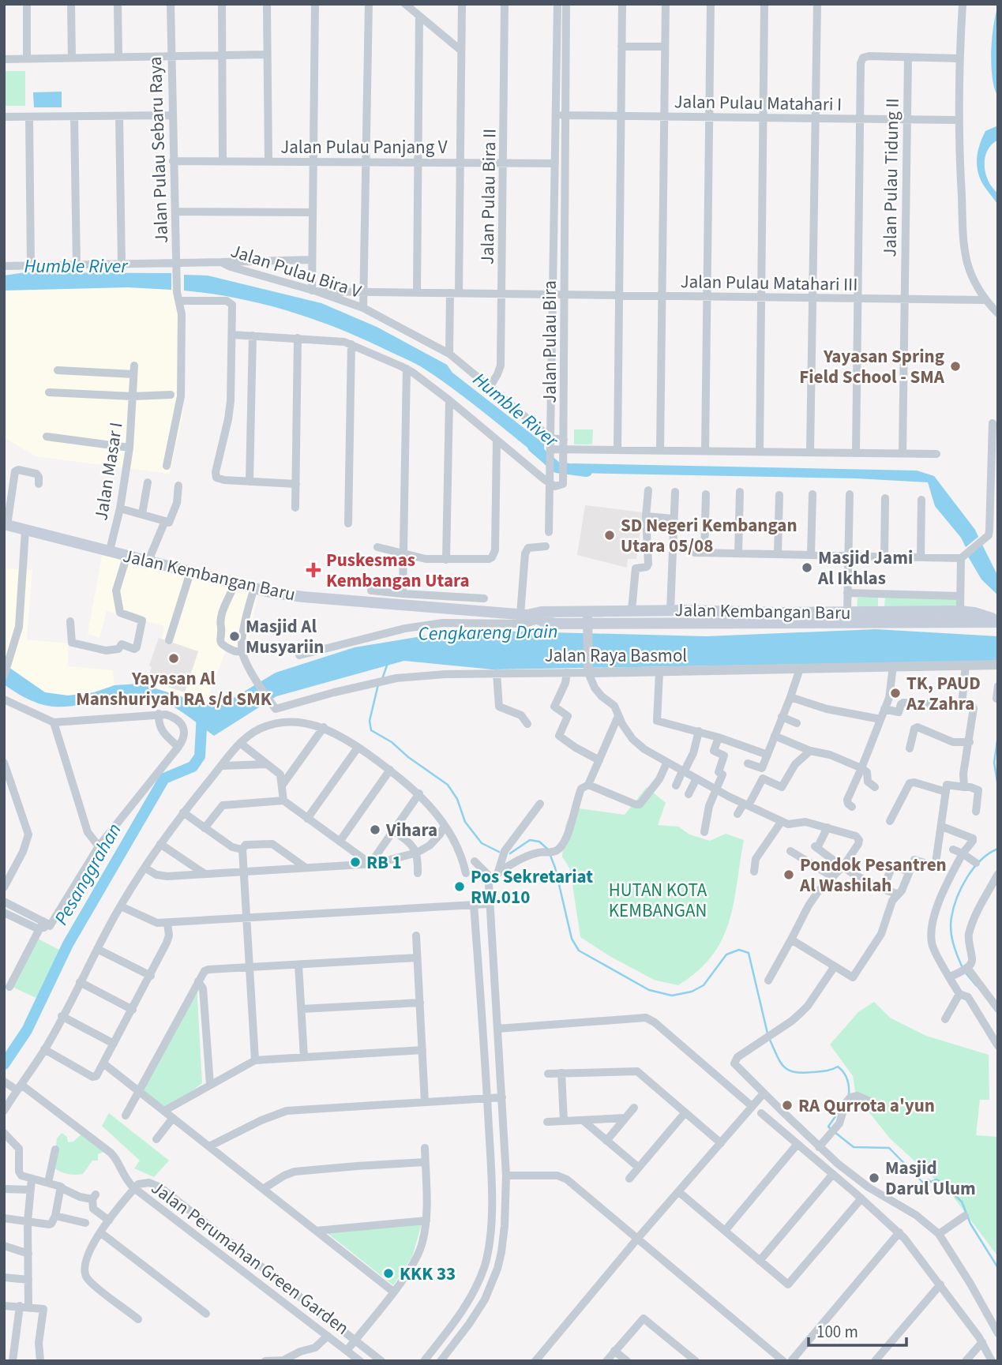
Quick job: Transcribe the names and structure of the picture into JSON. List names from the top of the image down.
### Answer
{
  "streets": {
    "main road": ["Jalan Kembangan Baru"],
    "street": [
      "Jalan Pulau Matahari I",
      "Jalan Pulau Panjang V",
      "Jalan Pulau Sebaru Raya",
      "Jalan Pulau Tidung II",
      "Jalan Pulau Bira II",
      "Jalan Pulau Bira V",
      "Jalan Pulau Matahari III",
      "Jalan Pulau Bira",
      "Jalan Masar I",
      "Jalan Raya Basmol",
      "Jalan Perumahan Green Garden"
    ]
  },
  "crossings": [
    ["Jalan Pulau Matahari I", "Jalan Pulau Tidung II"],
    ["Jalan Pulau Matahari I", "Jalan Pulau Bira"],
    ["Jalan Pulau Panjang V", "Jalan Pulau Sebaru Raya"],
    ["Jalan Pulau Panjang V", "Jalan Pulau Bira II"],
    ["Jalan Pulau Panjang V", "Jalan Pulau Bira"],
    ["Jalan Pulau Sebaru Raya", "Jalan Pulau Bira V"],
    ["Jalan Pulau Tidung II", "Jalan Pulau Matahari III"],
    ["Jalan Pulau Bira II", "Jalan Pulau Bira V"],
    ["Jalan Pulau Bira II", "Jalan Pulau Matahari III"],
    ["Jalan Pulau Bira V", "Jalan Pulau Matahari III"],
    ["Jalan Pulau Bira V", "Jalan Pulau Bira"],
    ["Jalan Pulau Matahari III", "Jalan Pulau Bira"],
    ["Jalan Masar I", "Jalan Kembangan Baru"]
  ],
  "water": ["Humble River", "Cengkareng Drain", "Pesanggrahan"],
  "parks": ["HUTAN KOTA KEMBANGAN"],
  "places": {
    "other": [
      "Yayasan Spring Field School - SMA",
      "SD Negeri Kembangan Utara 05/08",
      "Masjid Jami Al Ikhlas",
      "Masjid Al Musyariin",
      "Yayasan Al Manshuriyah RA s/d SMK",
      "TK, PAUD Az Zahra",
      "Vihara",
      "RB 1",
      "Pondok Pesantren Al Washilah",
      "Pos Sekretariat RW.010",
      "RA Qurrota a'yun",
      "Masjid Darul Ulum",
      "KKK 33"
    ],
    "health": ["Puskesmas Kembangan Utara"]
  },
  "scale_bar": "100 m"
}
